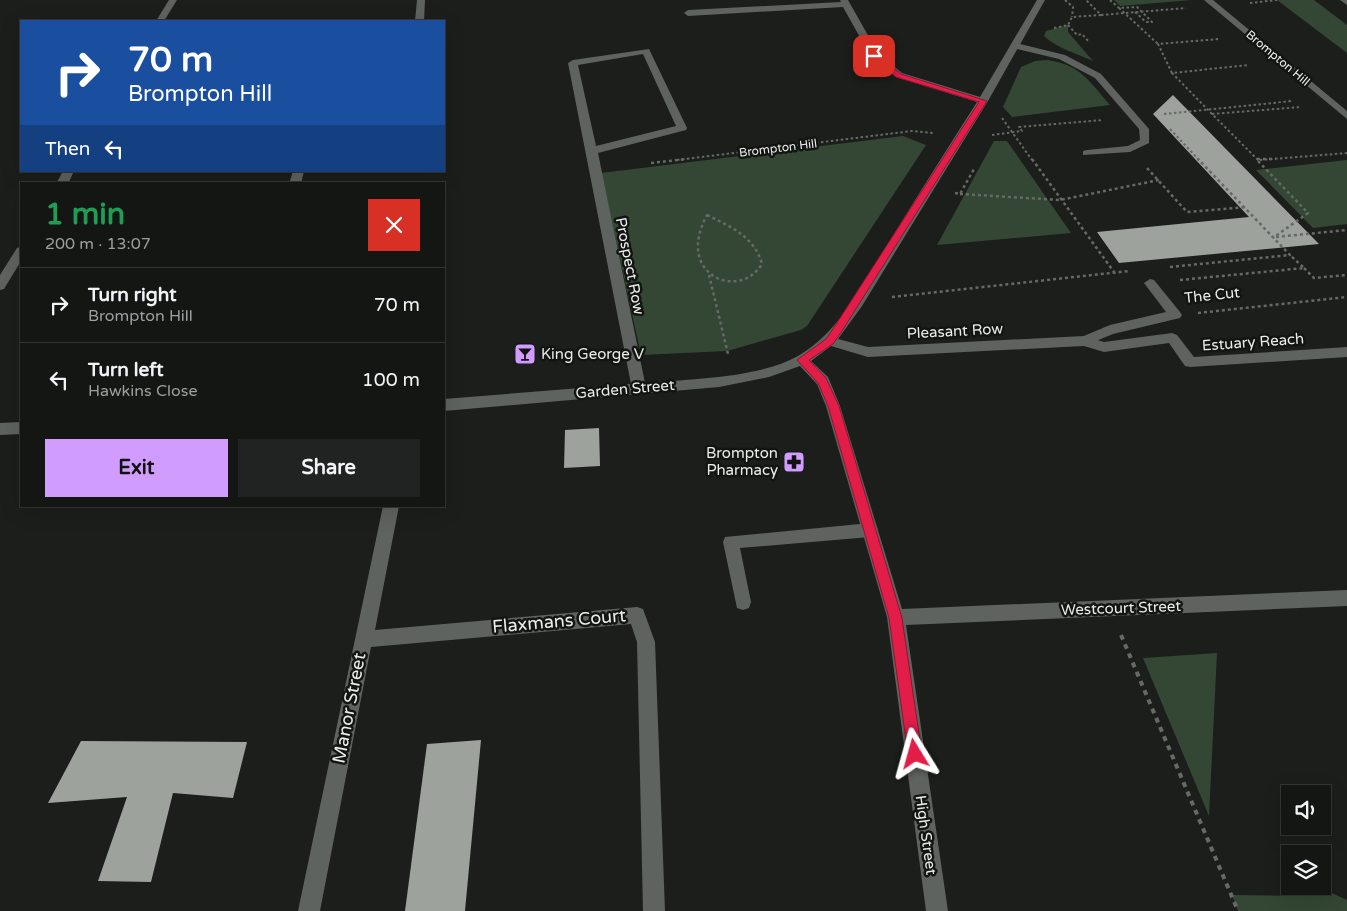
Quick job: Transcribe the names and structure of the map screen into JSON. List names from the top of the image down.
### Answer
{
  "streets": {
    "street": [
      "Brompton Hill",
      "Prospect Row",
      "The Cut",
      "Pleasant Row",
      "Estuary Reach",
      "Garden Street",
      "Westcourt Street",
      "Flaxmans Court",
      "Manor Street",
      "High Street"
    ]
  },
  "crossings": [
    ["Prospect Row", "Garden Street"],
    ["The Cut", "Pleasant Row"],
    ["The Cut", "Estuary Reach"],
    ["Pleasant Row", "Estuary Reach"],
    ["Garden Street", "High Street"],
    ["Westcourt Street", "High Street"],
    ["Flaxmans Court", "Manor Street"]
  ],
  "places": {
    "bar": ["King George V"],
    "pharmacy": ["Brompton Pharmacy"]
  },
  "page": {
    "turn": ["70 m", "Brompton Hill"],
    "then": "Then",
    "heading": ["1 min", "200 m · 13:07"],
    "list": [
      {
        "name": "Turn right",
        "note": "Brompton Hill",
        "value": "70 m"
      },
      {
        "name": "Turn left",
        "note": "Hawkins Close",
        "value": "100 m"
      }
    ],
    "buttons": ["Exit", "Share"]
  }
}
